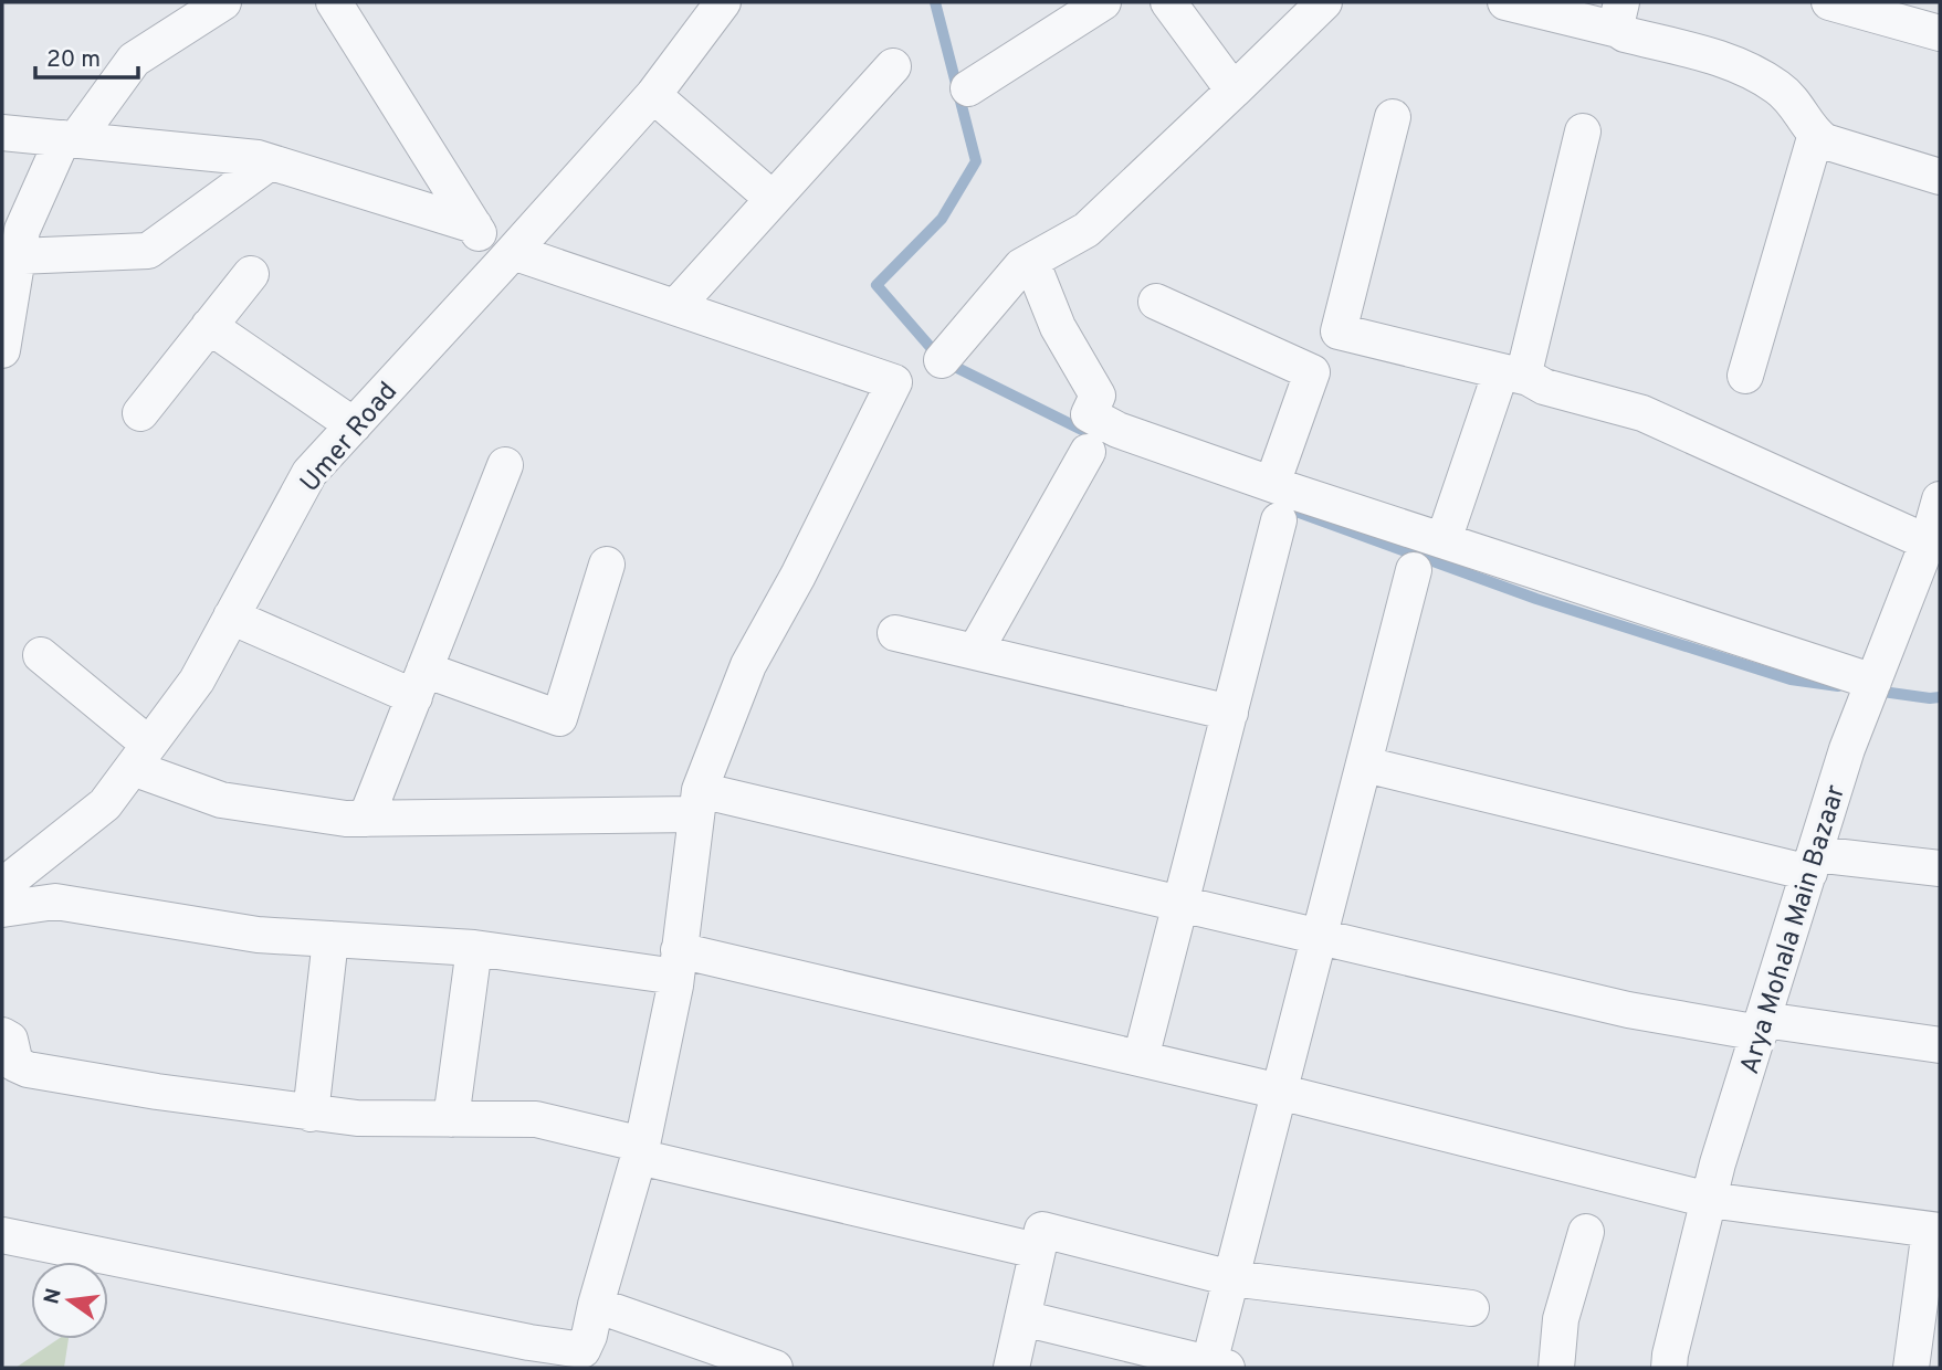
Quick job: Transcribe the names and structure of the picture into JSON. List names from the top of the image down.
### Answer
{
  "streets": {
    "street": ["Umer Road", "Arya Mohala Main Bazaar"]
  },
  "scale_bar": "20 m",
  "north": "left"
}
